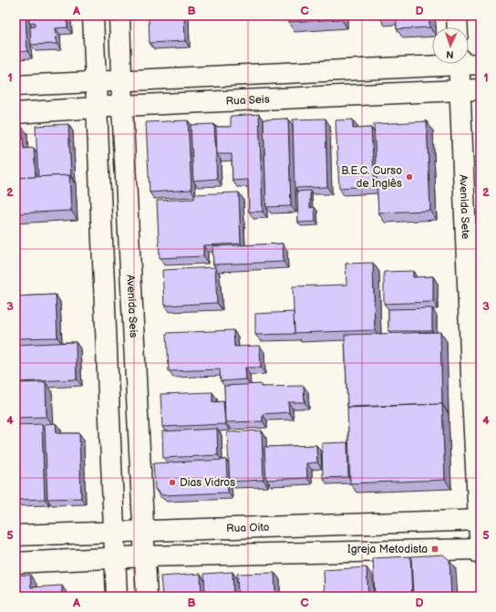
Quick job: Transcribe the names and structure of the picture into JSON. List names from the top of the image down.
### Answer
{
  "streets": {
    "street": [
      "Rua Seis",
      "Avenida Sete",
      "Avenida Seis",
      "Rua Oito"
    ]
  },
  "crossings": [
    ["Rua Seis", "Avenida Sete"],
    ["Rua Seis", "Avenida Seis"],
    ["Avenida Sete", "Rua Oito"],
    ["Avenida Seis", "Rua Oito"]
  ],
  "places": {
    "other": ["B.E.C. Curso de Inglês", "Dias Vidros"],
    "transit": ["Igreja Metodista"]
  },
  "north": "bottom",
  "grid": {
    "columns": [
      "A",
      "B",
      "C",
      "D"
    ],
    "rows": [
      "1",
      "2",
      "3",
      "4",
      "5"
    ]
  }
}
